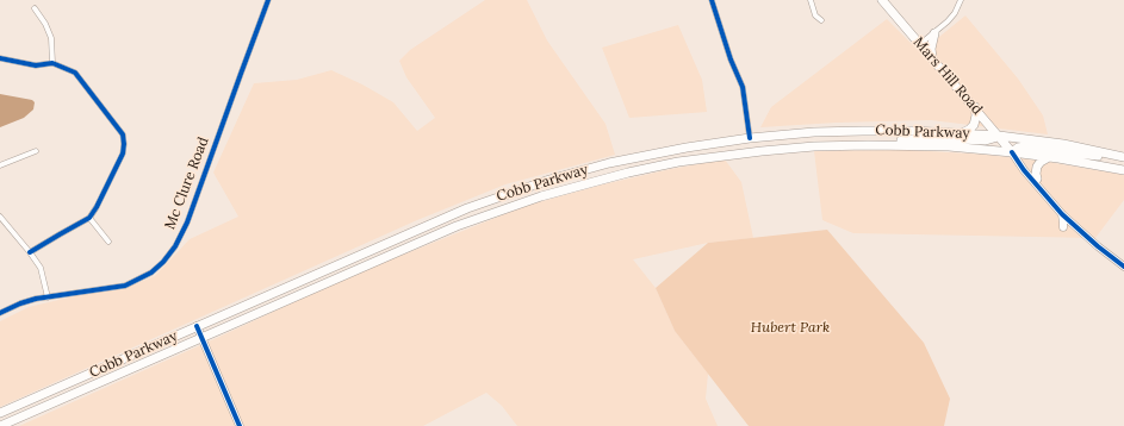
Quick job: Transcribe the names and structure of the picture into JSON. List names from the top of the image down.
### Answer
{
  "streets": {
    "main road": ["Mars Hill Road", "Cobb Parkway"],
    "street": ["Mc Clure Road"]
  },
  "crossings": [
    ["Mars Hill Road", "Cobb Parkway"]
  ],
  "parks": ["Hubert Park"]
}
